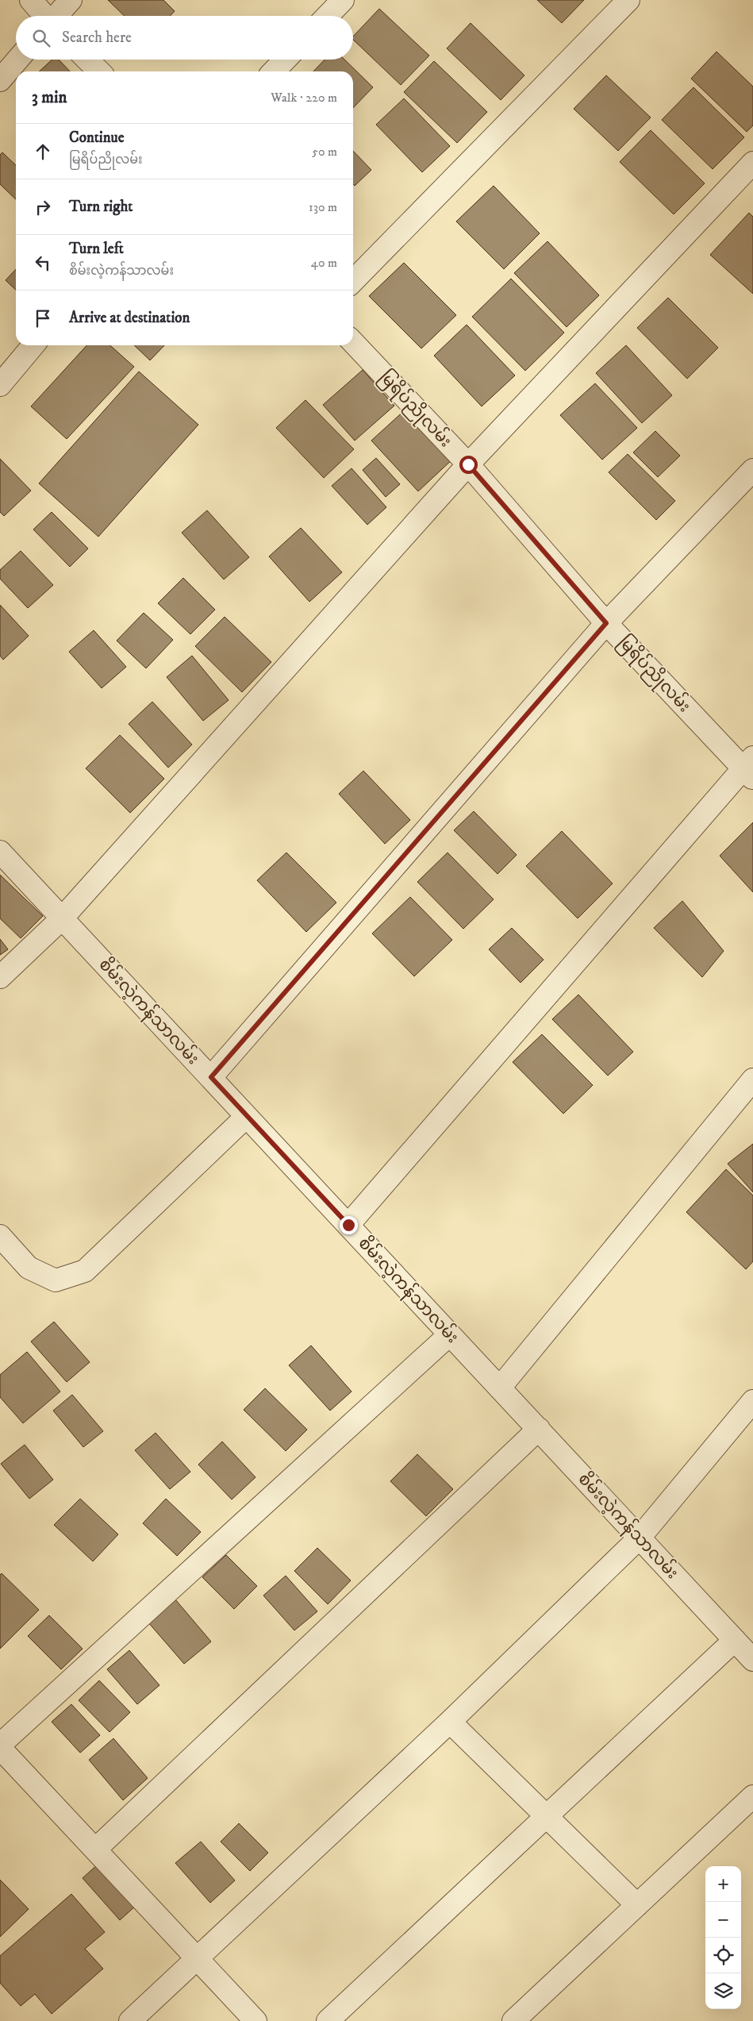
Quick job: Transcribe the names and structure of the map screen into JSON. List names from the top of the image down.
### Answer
{
  "streets": {
    "street": ["မြရိပ်ညိုလမ်း", "စိမ်းလဲ့ကန်သာလမ်း"]
  },
  "page": {
    "search": "Search here",
    "heading": ["3 min", "Walk · 220 m"],
    "list": [
      ["Continue", "မြရိပ်ညိုလမ်း", "50 m"],
      ["Turn right", "130 m"],
      ["Turn left", "စိမ်းလဲ့ကန်သာလမ်း", "40 m"],
      "Arrive at destination"
    ],
    "map_buttons": ["+", "−"]
  }
}
